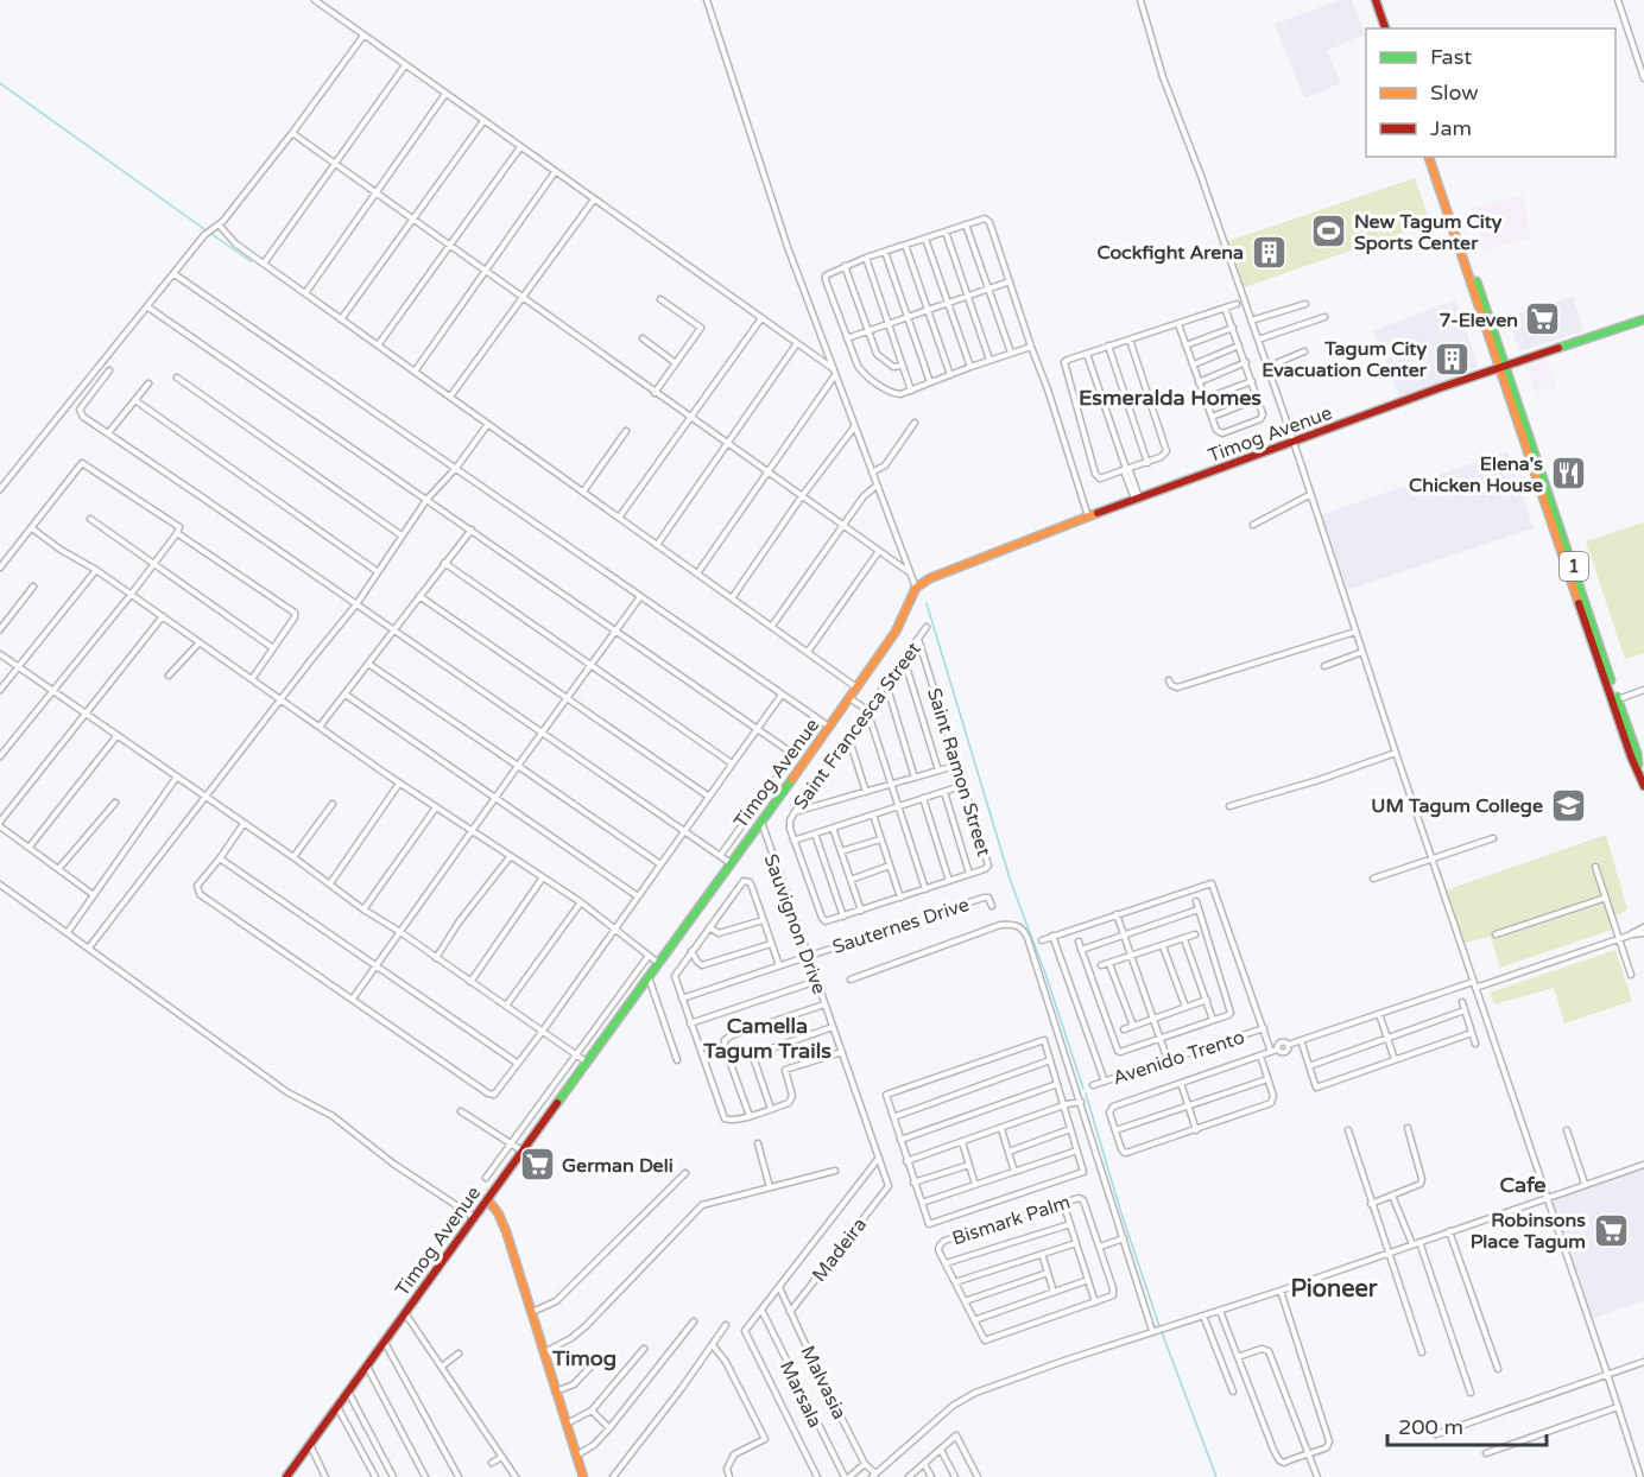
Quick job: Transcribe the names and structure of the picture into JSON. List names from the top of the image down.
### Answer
{
  "streets": {
    "main road": ["Timog Avenue", "1"],
    "street": [
      "Saint Francesca Street",
      "Saint Ramon Street",
      "Sauvignon Drive",
      "Sauternes Drive",
      "Avenido Trento",
      "Bismark Palm",
      "Madeira",
      "Malvasia",
      "Marsala"
    ]
  },
  "crossings": [
    ["Timog Avenue", "1"],
    ["Timog Avenue", "Sauvignon Drive"],
    ["Saint Francesca Street", "Saint Ramon Street"],
    ["Sauvignon Drive", "Sauternes Drive"],
    ["Sauvignon Drive", "Madeira"],
    ["Madeira", "Malvasia"]
  ],
  "districts": [
    "Esmeralda Homes",
    "Camella Tagum Trails",
    "Cafe",
    "Pioneer",
    "Timog"
  ],
  "places": {
    "sports": ["New Tagum City Sports Center"],
    "building": ["Cockfight Arena", "Tagum City Evacuation Center"],
    "supermarket": ["7-Eleven", "German Deli", "Robinsons Place Tagum"],
    "restaurant": ["Elena's Chicken House"],
    "school or university": ["UM Tagum College"]
  },
  "legend": ["Fast", "Slow", "Jam"],
  "scale_bar": "200 m"
}
